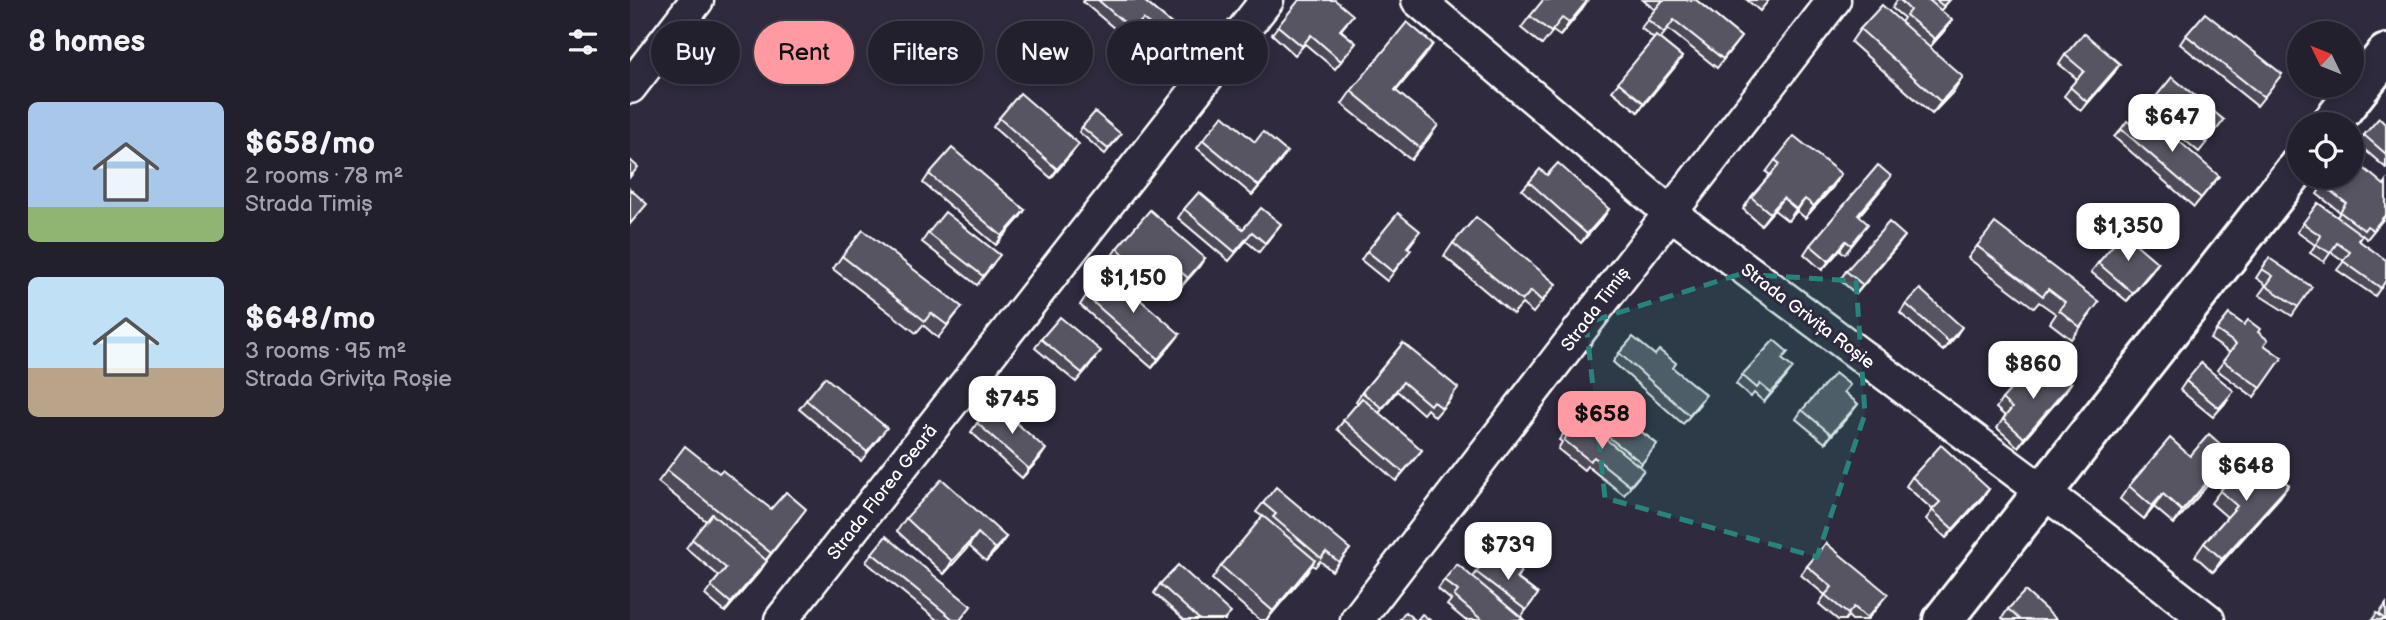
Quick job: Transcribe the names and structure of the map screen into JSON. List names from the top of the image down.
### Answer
{
  "streets": {
    "street": ["Strada Timiș", "Strada Grivița Roșie", "Strada Florea Geară"]
  },
  "crossings": [
    ["Strada Timiș", "Strada Grivița Roșie"]
  ],
  "north": "top left",
  "page": {
    "heading": "8 homes",
    "chip": [
      "Buy",
      "Rent",
      "Filters",
      "New",
      "Apartment"
    ],
    "list": [
      {
        "name": "$658/mo",
        "note": "2 rooms · 78 m² · Strada Timiș"
      },
      {
        "name": "$648/mo",
        "note": "3 rooms · 95 m² · Strada Grivița Roșie"
      }
    ],
    "price": [
      "$647",
      "$1,350",
      "$1,150",
      "$860",
      "$745",
      "$658",
      "$648",
      "$739"
    ]
  }
}
